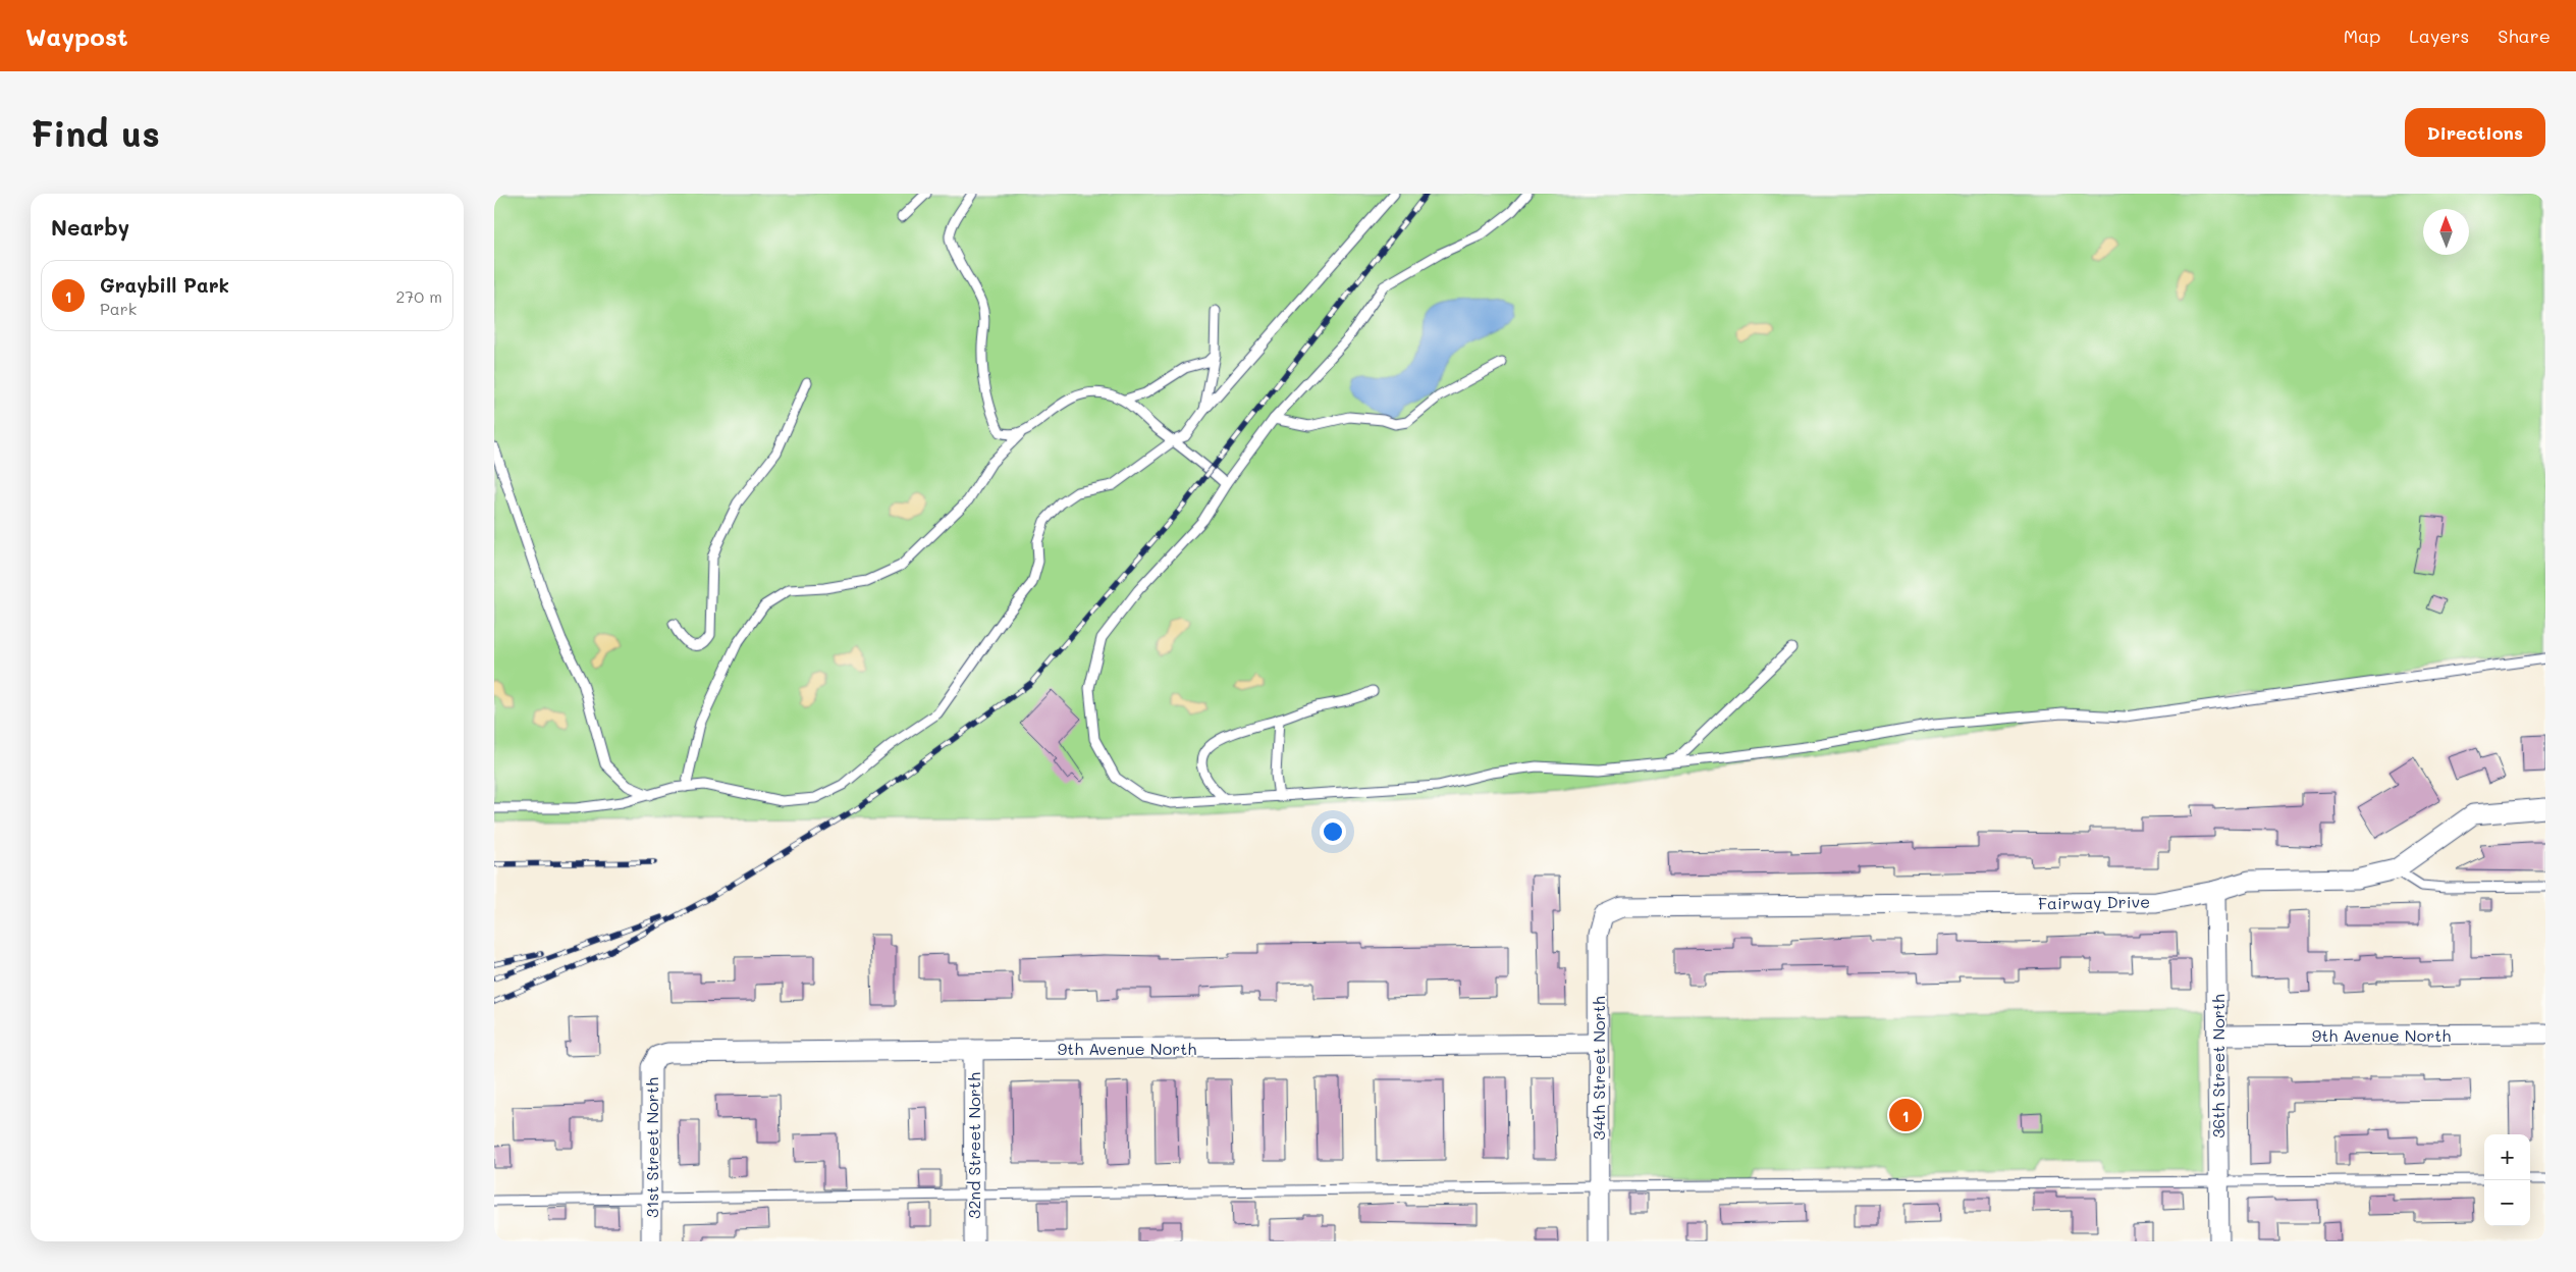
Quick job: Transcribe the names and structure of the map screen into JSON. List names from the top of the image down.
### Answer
{
  "streets": {
    "street": [
      "Fairway Drive",
      "9th Avenue North",
      "36th Street North",
      "34th Street North",
      "32nd Street North",
      "31st Street North"
    ]
  },
  "crossings": [
    ["Fairway Drive", "36th Street North"],
    ["Fairway Drive", "34th Street North"],
    ["9th Avenue North", "36th Street North"],
    ["9th Avenue North", "34th Street North"],
    ["9th Avenue North", "32nd Street North"],
    ["9th Avenue North", "31st Street North"]
  ],
  "north": "top",
  "page": {
    "header": "Waypost",
    "nav": ["Map", "Layers", "Share"],
    "buttons": "Directions",
    "title": "Find us",
    "heading": "Nearby",
    "list": [
      {
        "mark": "1",
        "name": "Graybill Park",
        "note": "Park",
        "value": "270 m"
      }
    ],
    "pins": "1",
    "map_buttons": ["+", "−"]
  }
}
